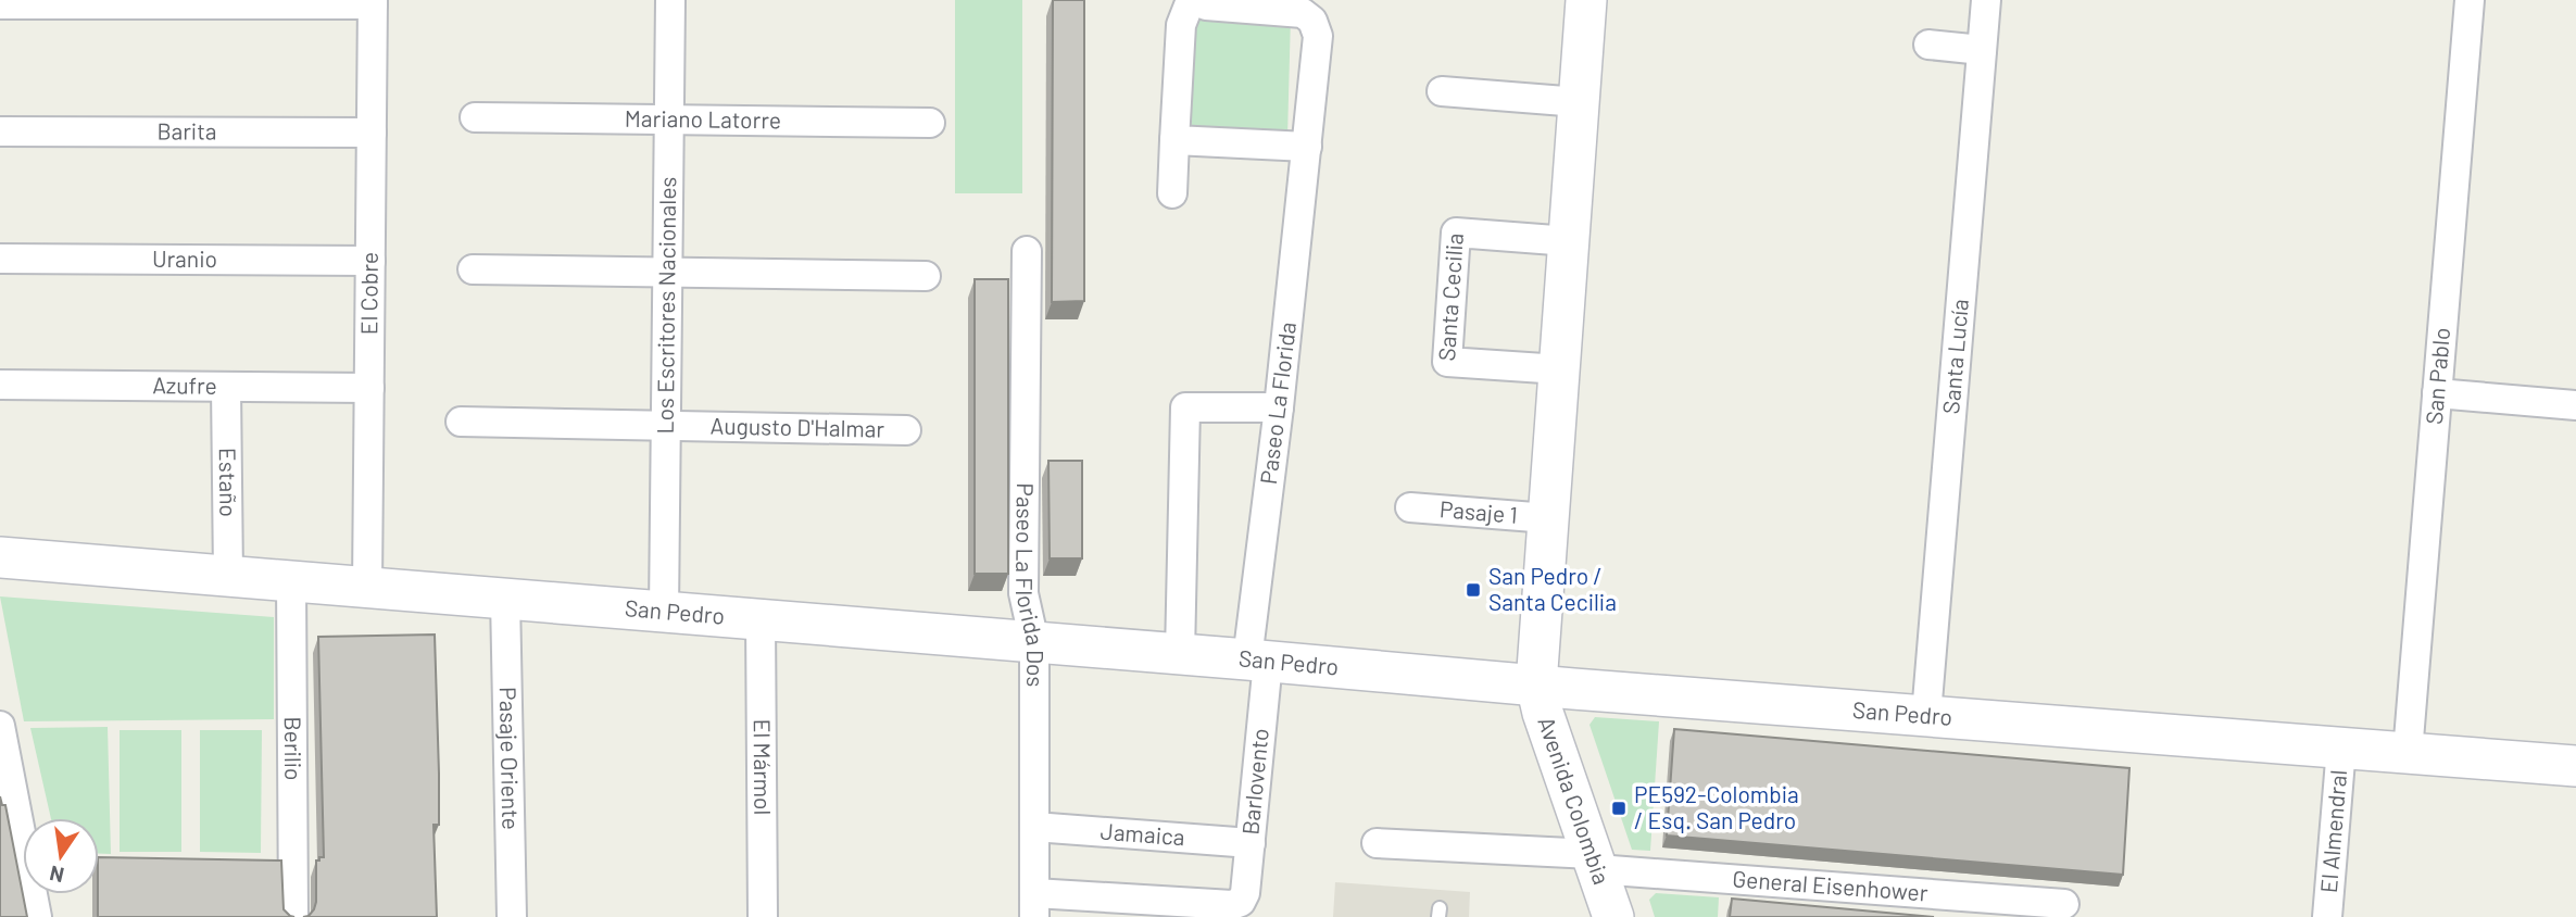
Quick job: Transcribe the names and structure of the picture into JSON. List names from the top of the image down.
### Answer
{
  "streets": {
    "street": [
      "Mariano Latorre",
      "Barita",
      "Uranio",
      "El Cobre",
      "Santa Cecilia",
      "Los Escritores Nacionales",
      "Santa Lucía",
      "San Pablo",
      "Azufre",
      "Paseo La Florida",
      "Augusto D'Halmar",
      "Estaño",
      "Pasaje 1",
      "Paseo La Florida Dos",
      "San Pedro",
      "Berilio",
      "Pasaje Oriente",
      "El Mármol",
      "Barlovento",
      "Avenida Colombia",
      "El Almendral",
      "Jamaica",
      "General Eisenhower"
    ]
  },
  "crossings": [
    ["Mariano Latorre", "Los Escritores Nacionales"],
    ["Barita", "El Cobre"],
    ["Uranio", "El Cobre"],
    ["El Cobre", "Azufre"],
    ["El Cobre", "San Pedro"],
    ["Los Escritores Nacionales", "Augusto D'Halmar"],
    ["Los Escritores Nacionales", "San Pedro"],
    ["Santa Lucía", "San Pedro"],
    ["San Pablo", "San Pedro"],
    ["Azufre", "Estaño"],
    ["Paseo La Florida", "San Pedro"],
    ["Paseo La Florida", "Barlovento"],
    ["Estaño", "San Pedro"],
    ["Paseo La Florida Dos", "San Pedro"],
    ["Paseo La Florida Dos", "Barlovento"],
    ["Paseo La Florida Dos", "Jamaica"],
    ["San Pedro", "Berilio"],
    ["San Pedro", "Pasaje Oriente"],
    ["San Pedro", "El Mármol"],
    ["San Pedro", "Barlovento"],
    ["San Pedro", "Avenida Colombia"],
    ["San Pedro", "El Almendral"],
    ["Barlovento", "Jamaica"],
    ["Avenida Colombia", "General Eisenhower"]
  ],
  "places": {
    "transit": ["San Pedro / Santa Cecilia", "PE592-Colombia / Esq. San Pedro"]
  },
  "north": "bottom"
}
